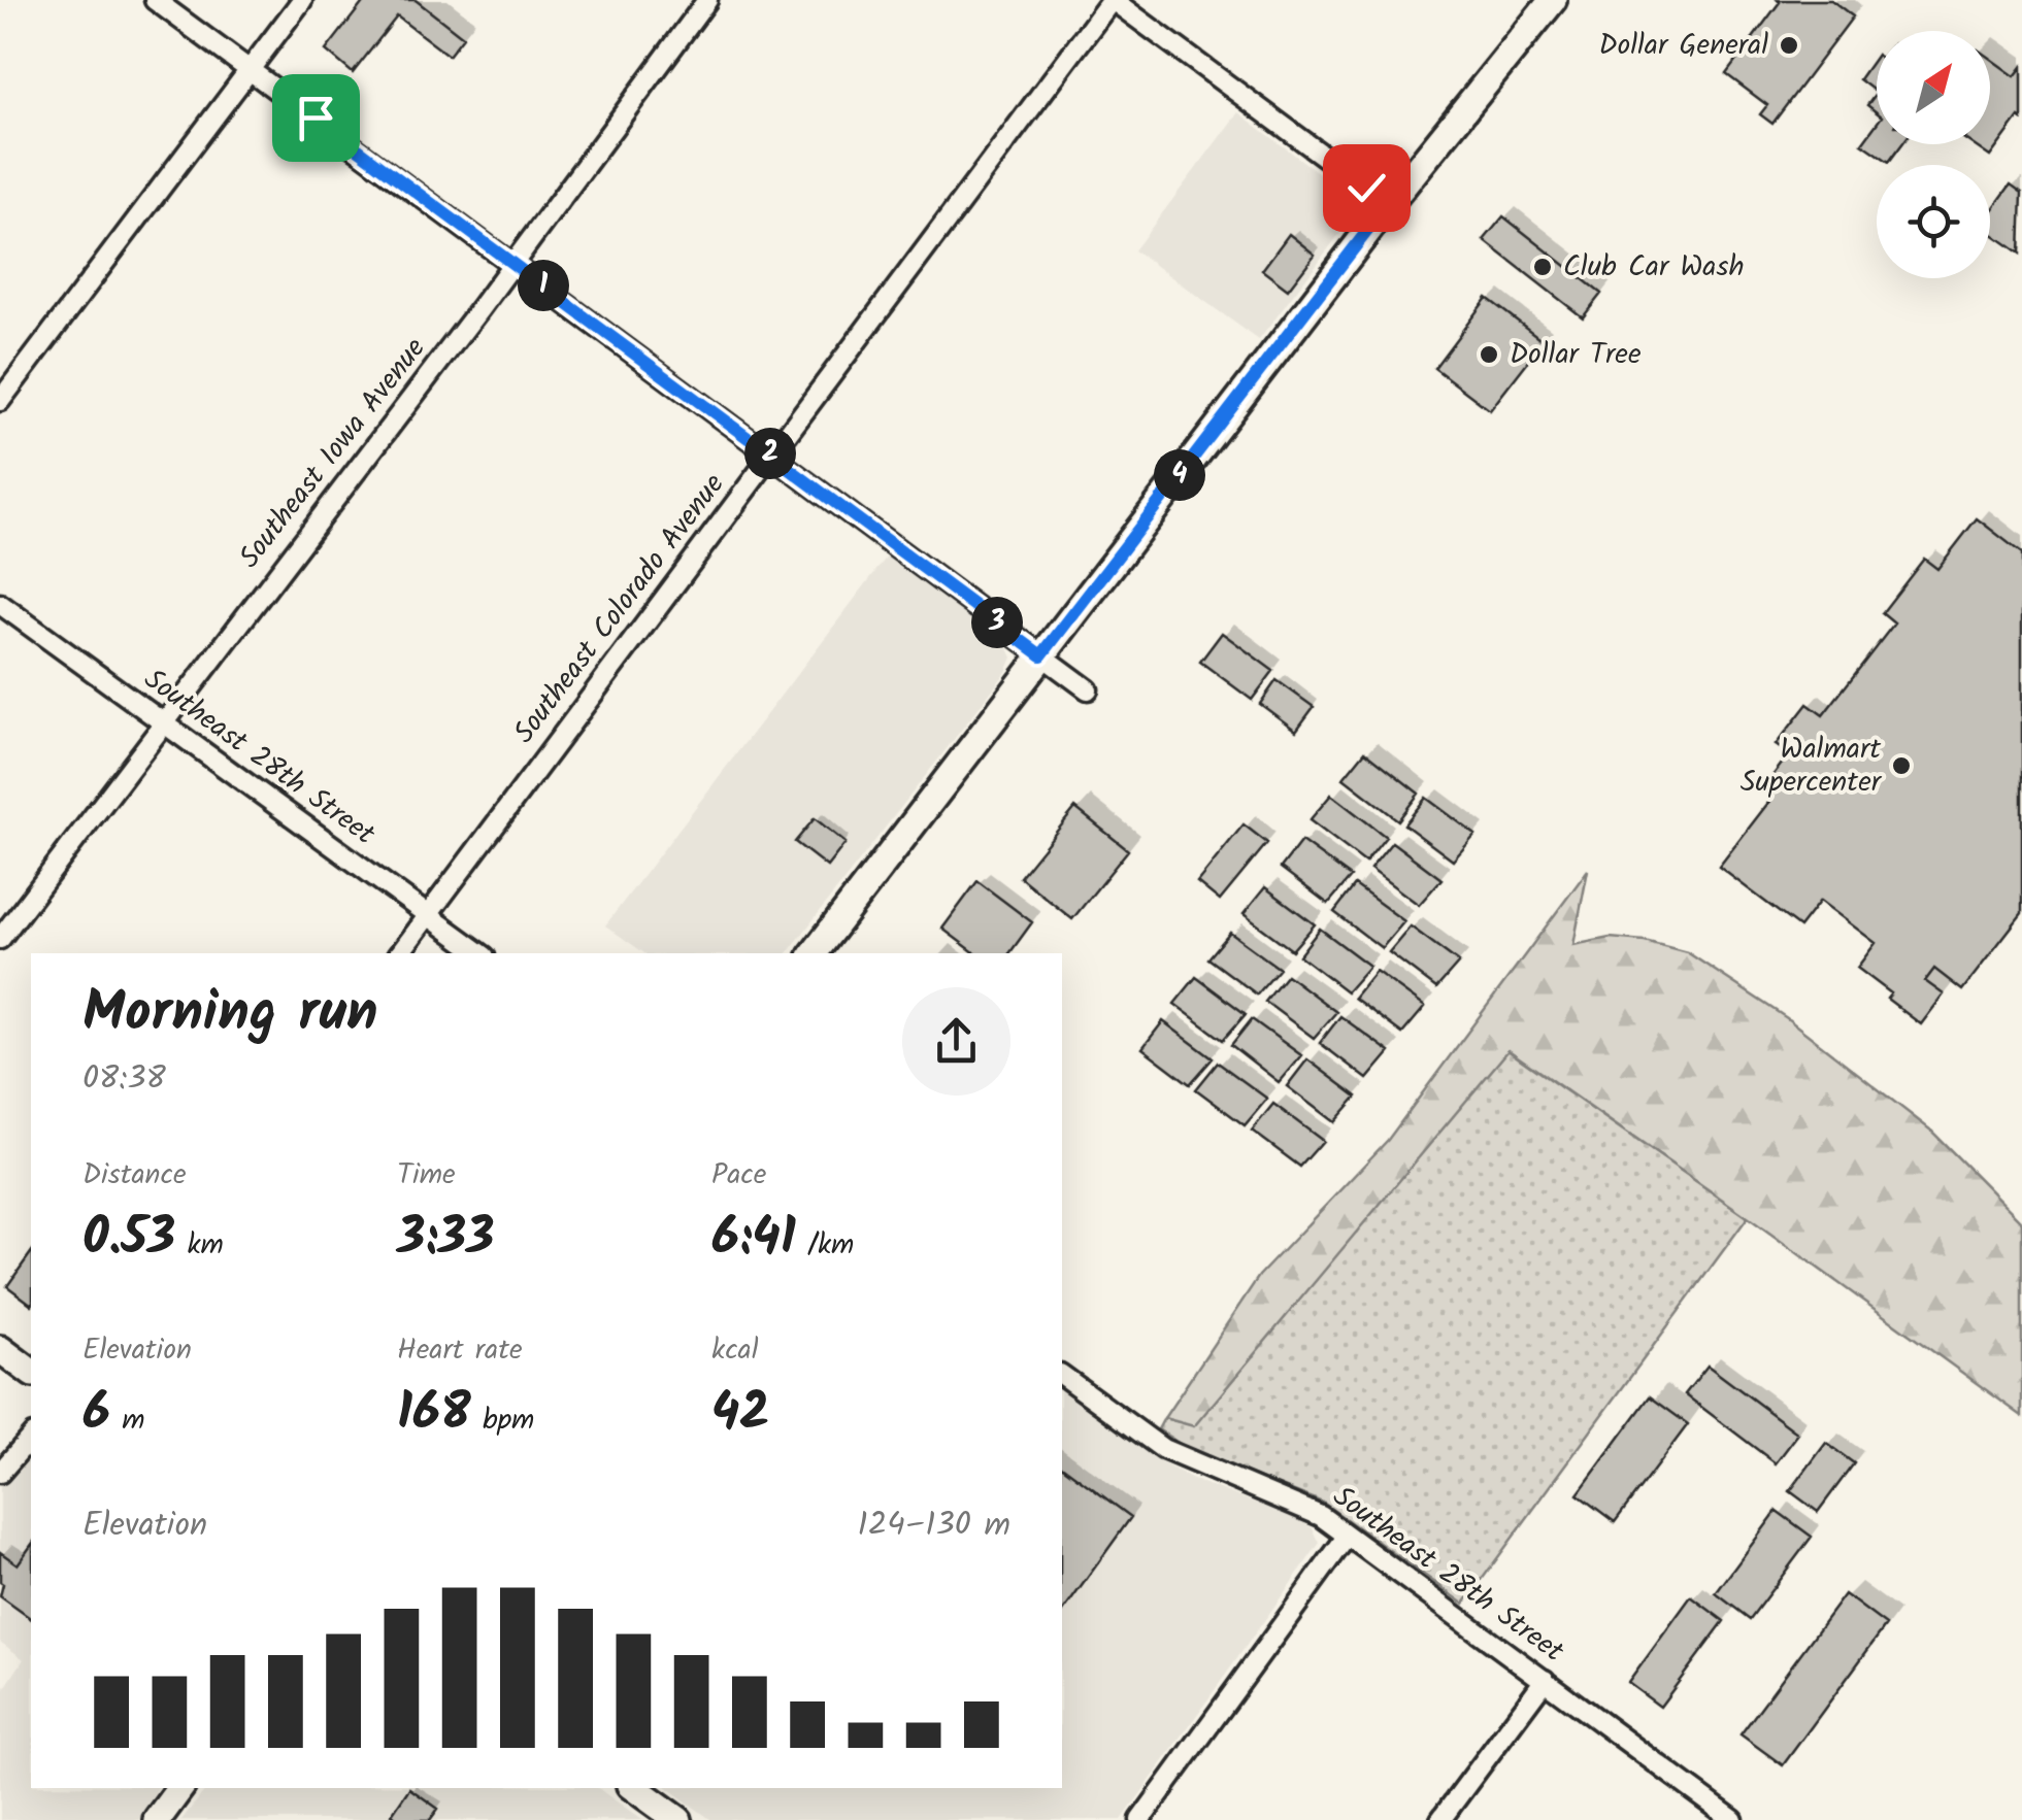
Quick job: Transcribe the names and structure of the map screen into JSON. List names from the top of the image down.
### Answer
{
  "streets": {
    "street": ["Southeast Iowa Avenue", "Southeast Colorado Avenue", "Southeast 28th Street"]
  },
  "crossings": [
    ["Southeast Iowa Avenue", "Southeast 28th Street"],
    ["Southeast Colorado Avenue", "Southeast 28th Street"]
  ],
  "places": [
    "Dollar General",
    "Club Car Wash",
    "Dollar Tree",
    "Walmart Supercenter"
  ],
  "north": "top right",
  "page": {
    "pins": [
      "1",
      "2",
      "4",
      "3"
    ],
    "heading": ["Morning run", "08:38"],
    "stats": [
      ["Distance", "0.53 km"],
      ["Time", "3:33"],
      ["Pace", "6:41 /km"],
      ["Elevation", "6 m"],
      ["Heart rate", "168 bpm"],
      ["kcal", "42"]
    ],
    "chart": ["Elevation", "124–130 m"]
  }
}
